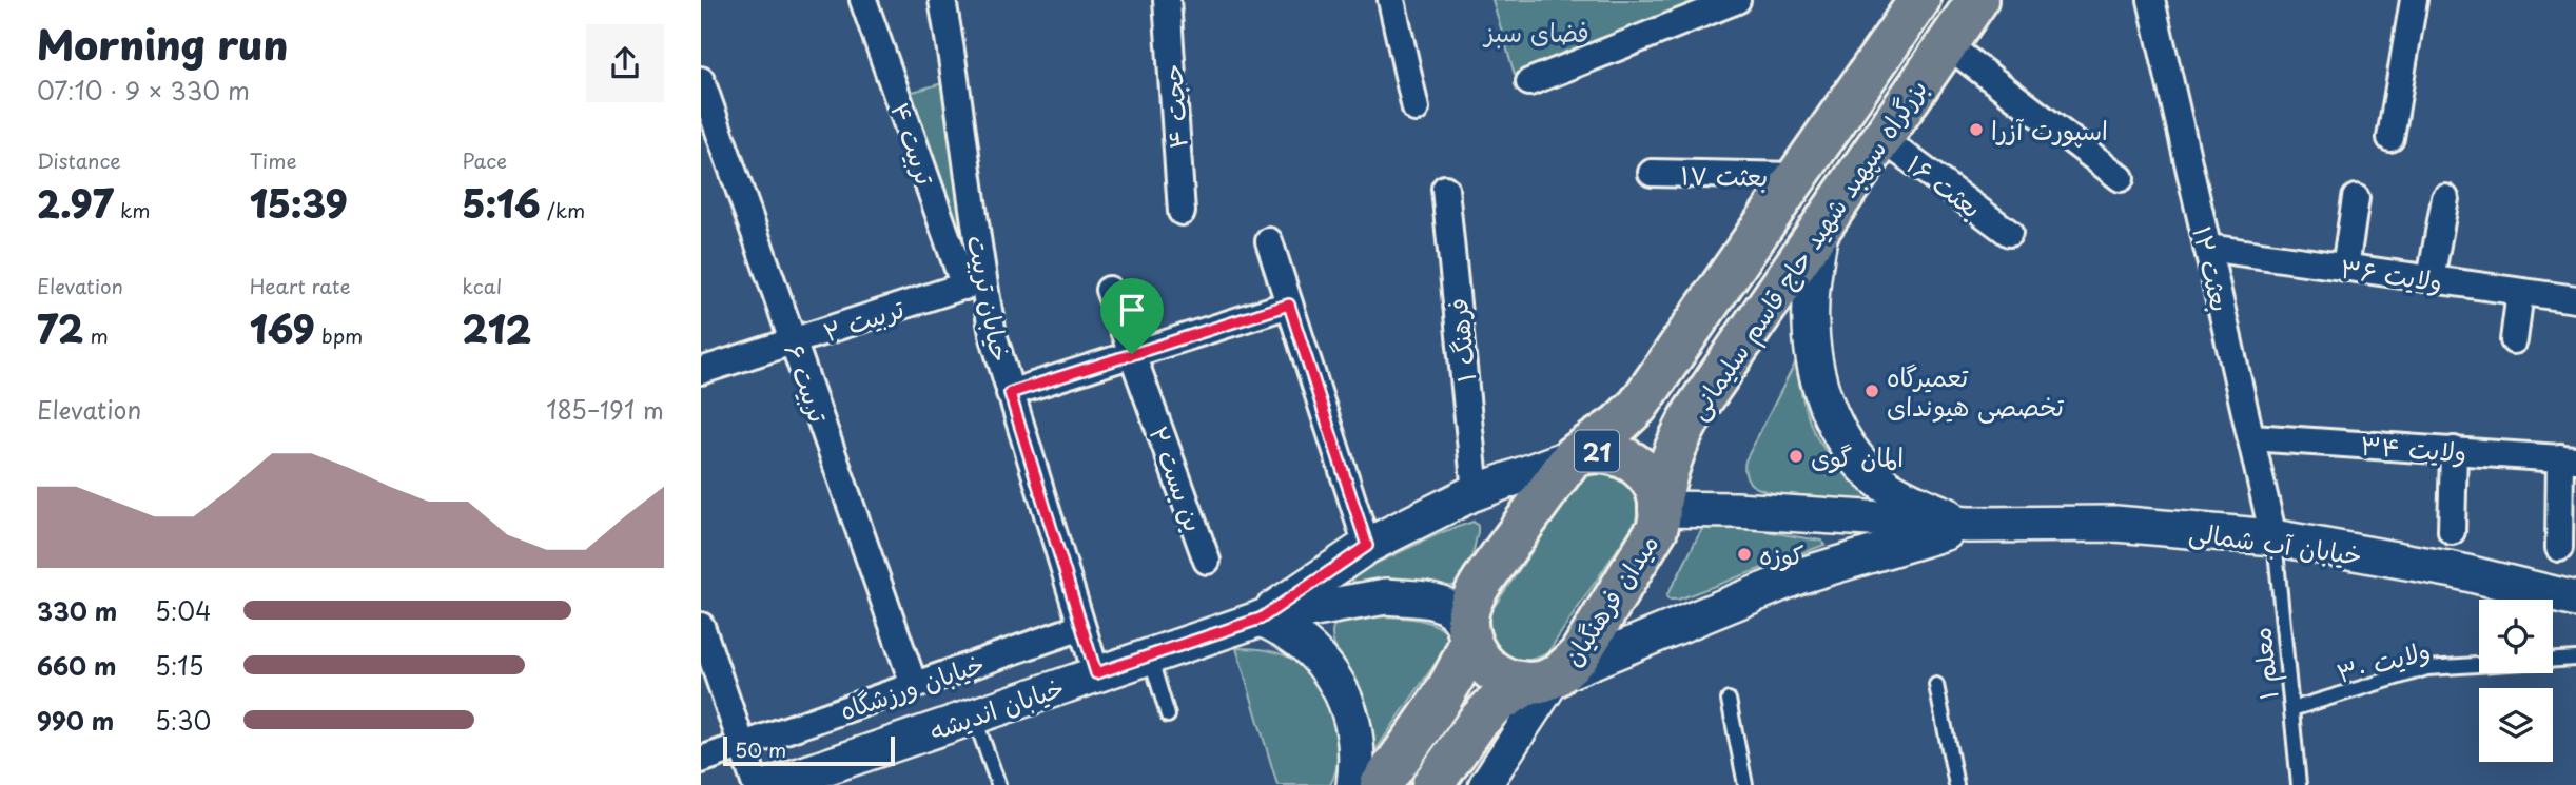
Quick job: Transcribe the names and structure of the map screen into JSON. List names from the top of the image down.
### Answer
{
  "streets": {
    "highway": ["بزرگراه سپهبد شهید حاج قاسم سلیمانی", "21", "میدان فرهنگیان"],
    "main road": ["خیابان آب شمالی", "خیابان اندیشه"],
    "street": [
      "حجت ۴",
      "تربیت ۴",
      "بعثت ۱۷",
      "بعثت ۱۶",
      "بعثت ۱۲",
      "ولایت ۳۶",
      "خیابان تربیت",
      "تربیت ۲",
      "فرهنگ ۱",
      "تربیت ۶",
      "ولایت ۳۴",
      "بن بست ۲",
      "خیابان ورزشگاه"
    ],
    "lane": ["ولایت ۳۰", "معلم ۱"]
  },
  "crossings": [
    ["تربیت ۴", "خیابان تربیت"],
    ["تربیت ۴", "تربیت ۲"],
    ["بعثت ۱۷", "بزرگراه سپهبد شهید حاج قاسم سلیمانی"],
    ["بعثت ۱۶", "بزرگراه سپهبد شهید حاج قاسم سلیمانی"],
    ["بزرگراه سپهبد شهید حاج قاسم سلیمانی", "21"],
    ["بزرگراه سپهبد شهید حاج قاسم سلیمانی", "خیابان آب شمالی"],
    ["بزرگراه سپهبد شهید حاج قاسم سلیمانی", "میدان فرهنگیان"],
    ["بزرگراه سپهبد شهید حاج قاسم سلیمانی", "خیابان اندیشه"],
    ["بعثت ۱۲", "ولایت ۳۶"],
    ["بعثت ۱۲", "ولایت ۳۴"],
    ["بعثت ۱۲", "خیابان آب شمالی"],
    ["بعثت ۱۲", "معلم ۱"],
    ["خیابان تربیت", "تربیت ۲"],
    ["خیابان تربیت", "خیابان ورزشگاه"],
    ["خیابان تربیت", "خیابان اندیشه"],
    ["تربیت ۲", "تربیت ۶"],
    ["فرهنگ ۱", "خیابان اندیشه"],
    ["تربیت ۶", "خیابان ورزشگاه"],
    ["21", "میدان فرهنگیان"],
    ["21", "خیابان اندیشه"],
    ["خیابان آب شمالی", "میدان فرهنگیان"],
    ["خیابان آب شمالی", "معلم ۱"],
    ["میدان فرهنگیان", "خیابان اندیشه"],
    ["ولایت ۳۰", "معلم ۱"]
  ],
  "parks": ["فضای سبز"],
  "places": [
    "اسپورت آزرا",
    "تعمیرگاه تخصصی هیوندای",
    "المان گوی",
    "کوزه"
  ],
  "scale_bar": "50 m",
  "page": {
    "heading": ["Morning run", "07:10 · 9 × 330 m"],
    "stats": [
      ["Distance", "2.97 km"],
      ["Time", "15:39"],
      ["Pace", "5:16 /km"],
      ["Elevation", "72 m"],
      ["Heart rate", "169 bpm"],
      ["kcal", "212"]
    ],
    "chart": ["Elevation", "185–191 m"],
    "list": [
      {
        "name": "330 m",
        "note": "5:04"
      },
      {
        "name": "660 m",
        "note": "5:15"
      },
      {
        "name": "990 m",
        "note": "5:30"
      }
    ],
    "scale": "50 m"
  }
}
